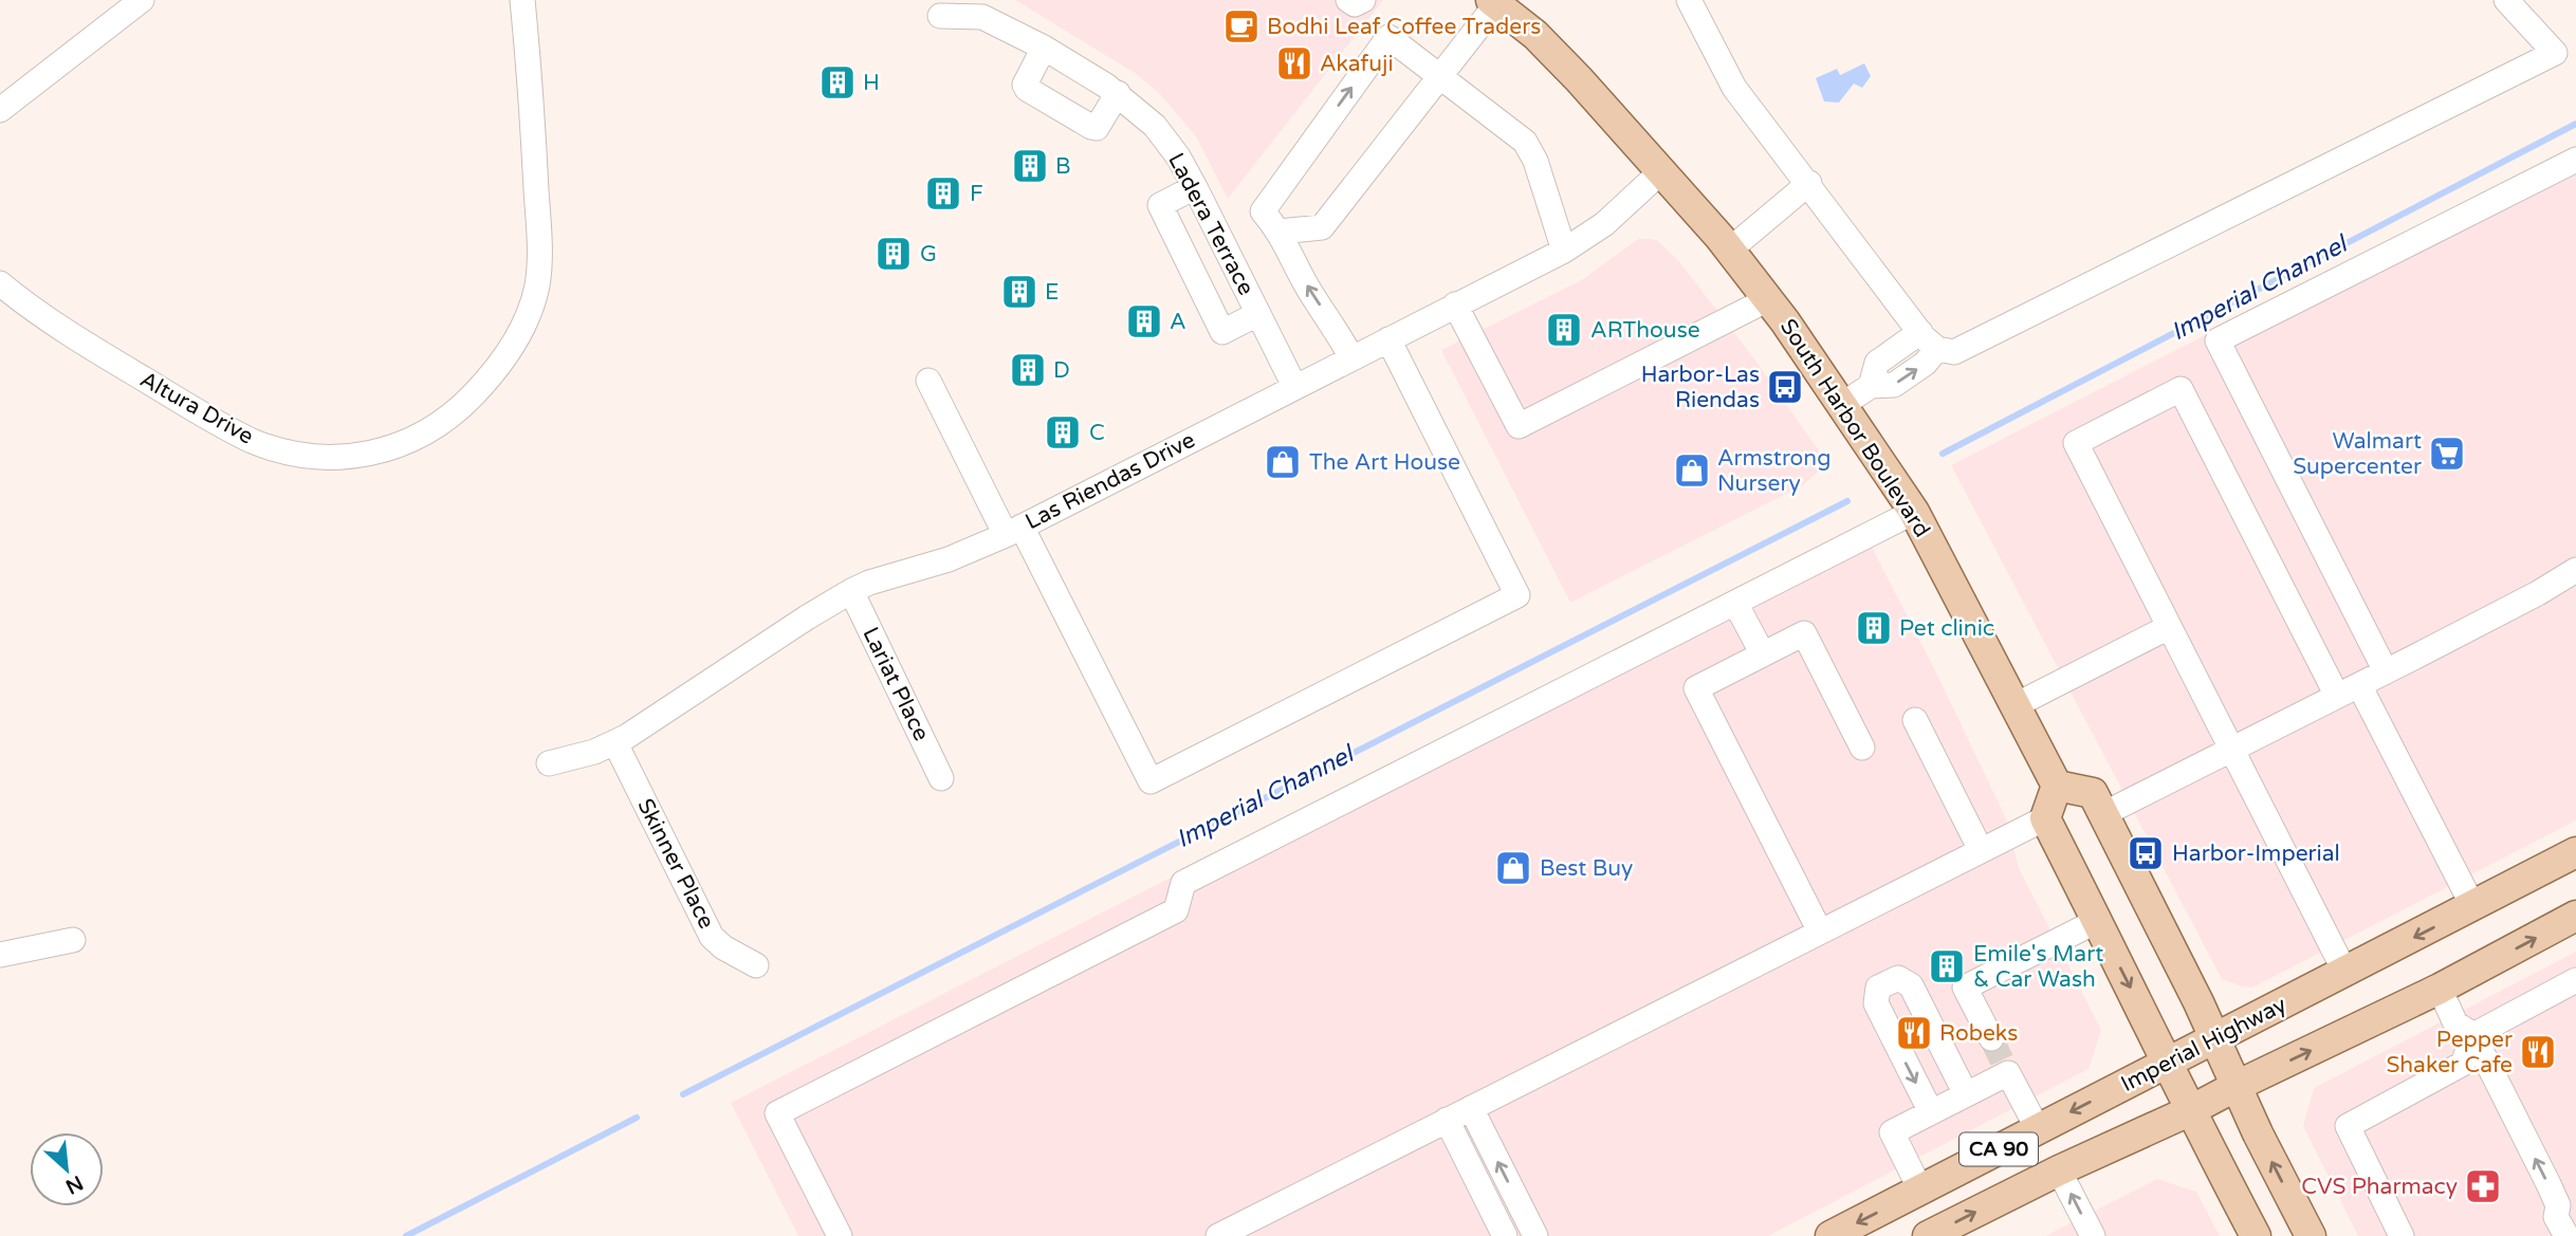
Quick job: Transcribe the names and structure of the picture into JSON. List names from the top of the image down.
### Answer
{
  "streets": {
    "main road": ["South Harbor Boulevard", "Imperial Highway", "CA 90"],
    "street": [
      "Ladera Terrace",
      "Altura Drive",
      "Las Riendas Drive",
      "Lariat Place",
      "Skinner Place"
    ]
  },
  "crossings": [
    ["Ladera Terrace", "Las Riendas Drive"],
    ["South Harbor Boulevard", "Las Riendas Drive"],
    ["Las Riendas Drive", "Lariat Place"],
    ["Las Riendas Drive", "Skinner Place"]
  ],
  "water": ["Imperial Channel"],
  "places": {
    "cafe": ["Bodhi Leaf Coffee Traders"],
    "restaurant": ["Akafuji", "Robeks", "Pepper Shaker Cafe"],
    "building": [
      "H",
      "B",
      "F",
      "G",
      "E",
      "A",
      "ARThouse",
      "D",
      "C",
      "Pet clinic",
      "Emile's Mart & Car Wash"
    ],
    "bus stop": ["Harbor-Las Riendas", "Harbor-Imperial"],
    "supermarket": ["Walmart Supercenter"],
    "shop": ["The Art House", "Armstrong Nursery", "Best Buy"],
    "pharmacy": ["CVS Pharmacy"]
  },
  "north": "bottom right"
}
